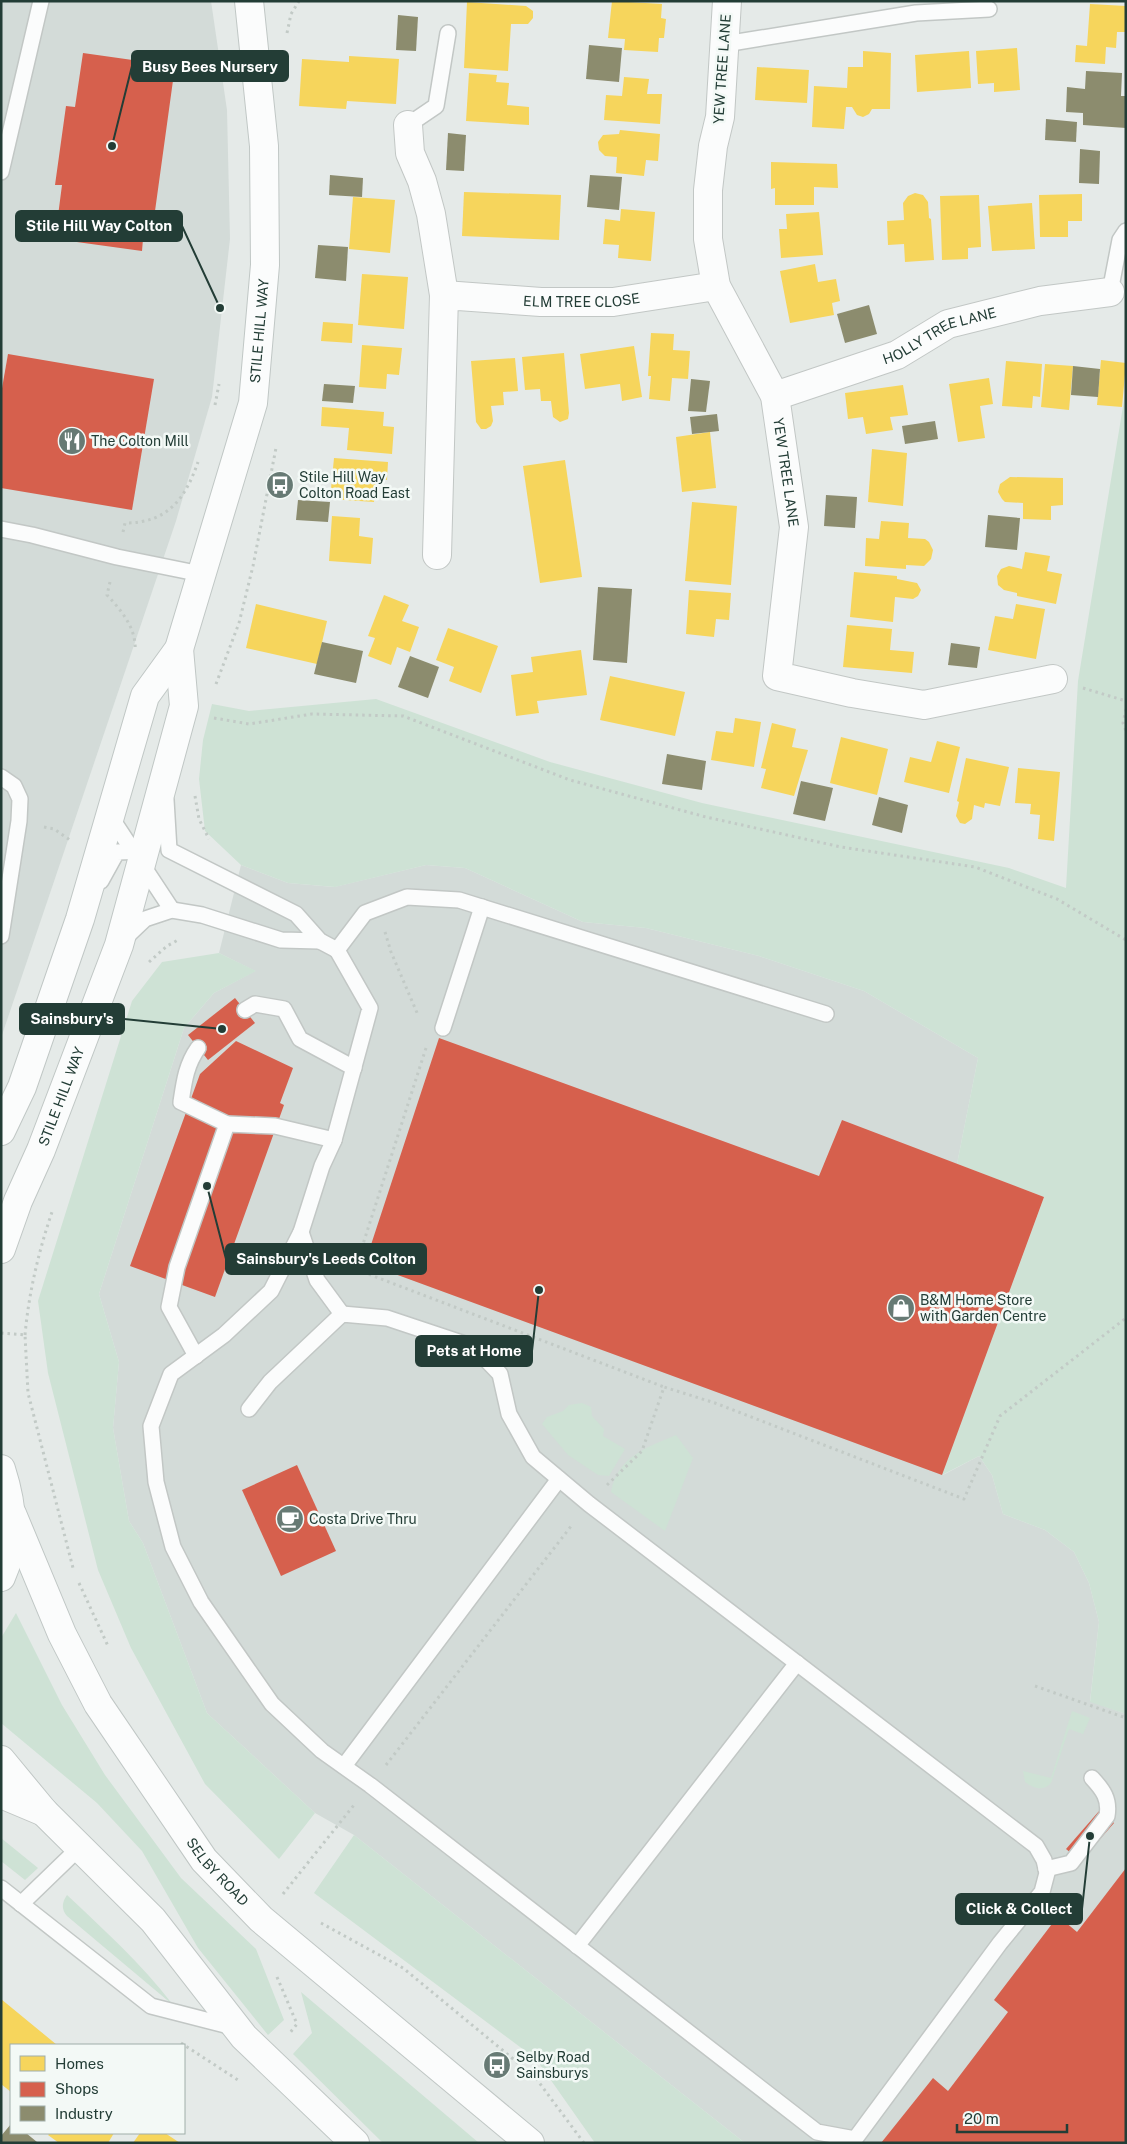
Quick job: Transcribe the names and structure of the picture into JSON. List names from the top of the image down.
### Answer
{
  "streets": {
    "street": [
      "YEW TREE LANE",
      "ELM TREE CLOSE",
      "STILE HILL WAY",
      "HOLLY TREE LANE",
      "SELBY ROAD"
    ]
  },
  "crossings": [
    ["YEW TREE LANE", "ELM TREE CLOSE"],
    ["YEW TREE LANE", "HOLLY TREE LANE"]
  ],
  "places": {
    "other": [
      "Busy Bees Nursery",
      "Stile Hill Way Colton",
      "Sainsbury's",
      "Sainsbury's Leeds Colton",
      "Pets at Home",
      "Click & Collect"
    ],
    "restaurant": ["The Colton Mill"],
    "bus stop": ["Stile Hill Way Colton Road East", "Selby Road Sainsburys"],
    "shop": ["B&M Home Store with Garden Centre"],
    "cafe": ["Costa Drive Thru"]
  },
  "legend": ["Homes", "Shops", "Industry"],
  "scale_bar": "20 m"
}
